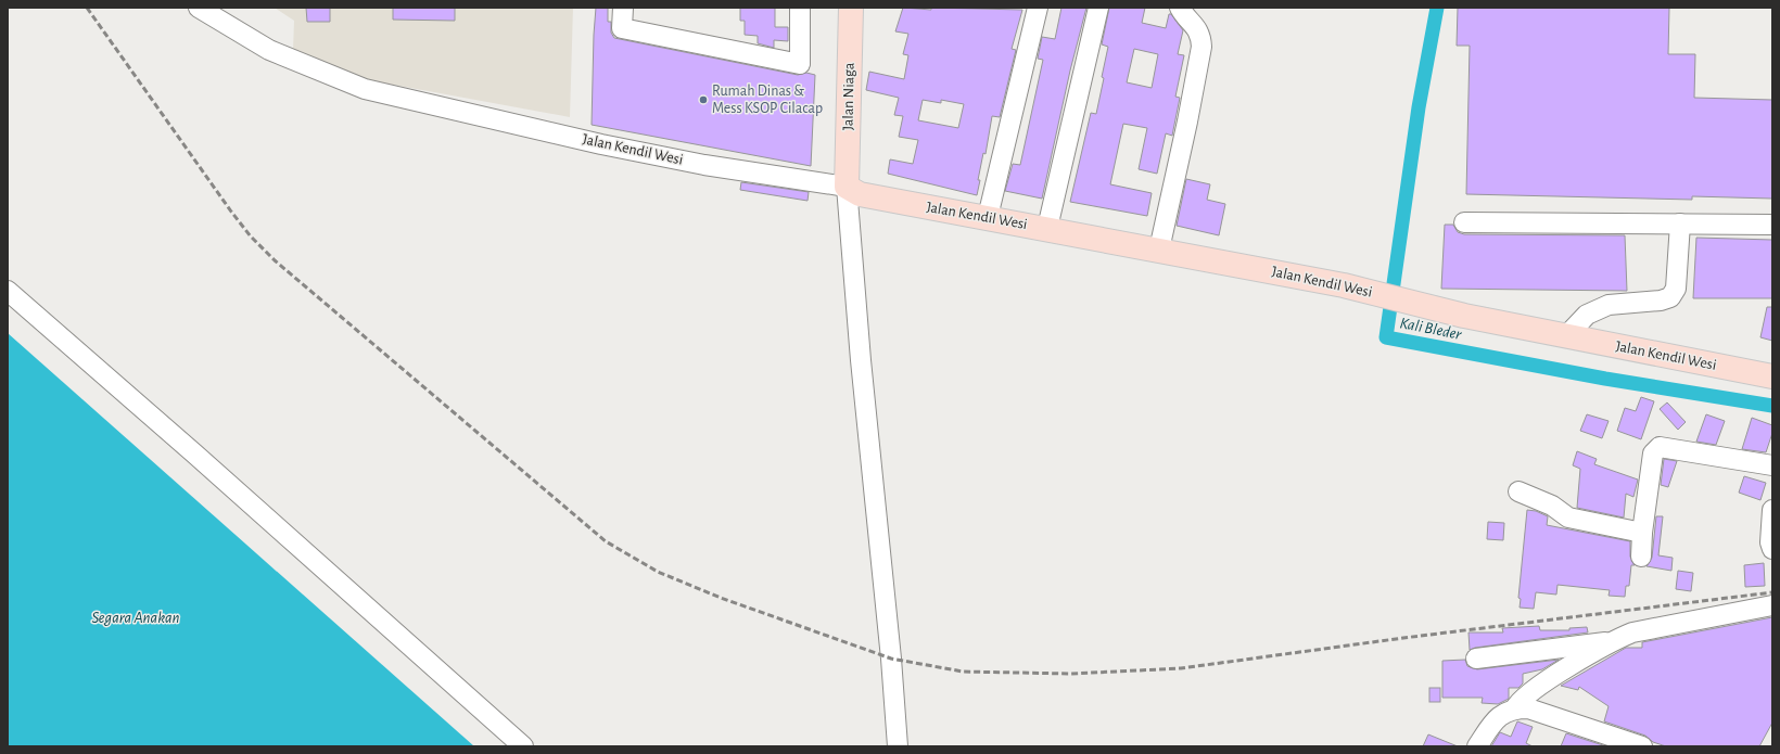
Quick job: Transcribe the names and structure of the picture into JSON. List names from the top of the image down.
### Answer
{
  "streets": {
    "main road": ["Jalan Niaga", "Jalan Kendil Wesi"]
  },
  "crossings": [
    ["Jalan Niaga", "Jalan Kendil Wesi"]
  ],
  "water": ["Kali Bleder", "Segara Anakan"],
  "places": ["Rumah Dinas & Mess KSOP Cilacap"]
}
